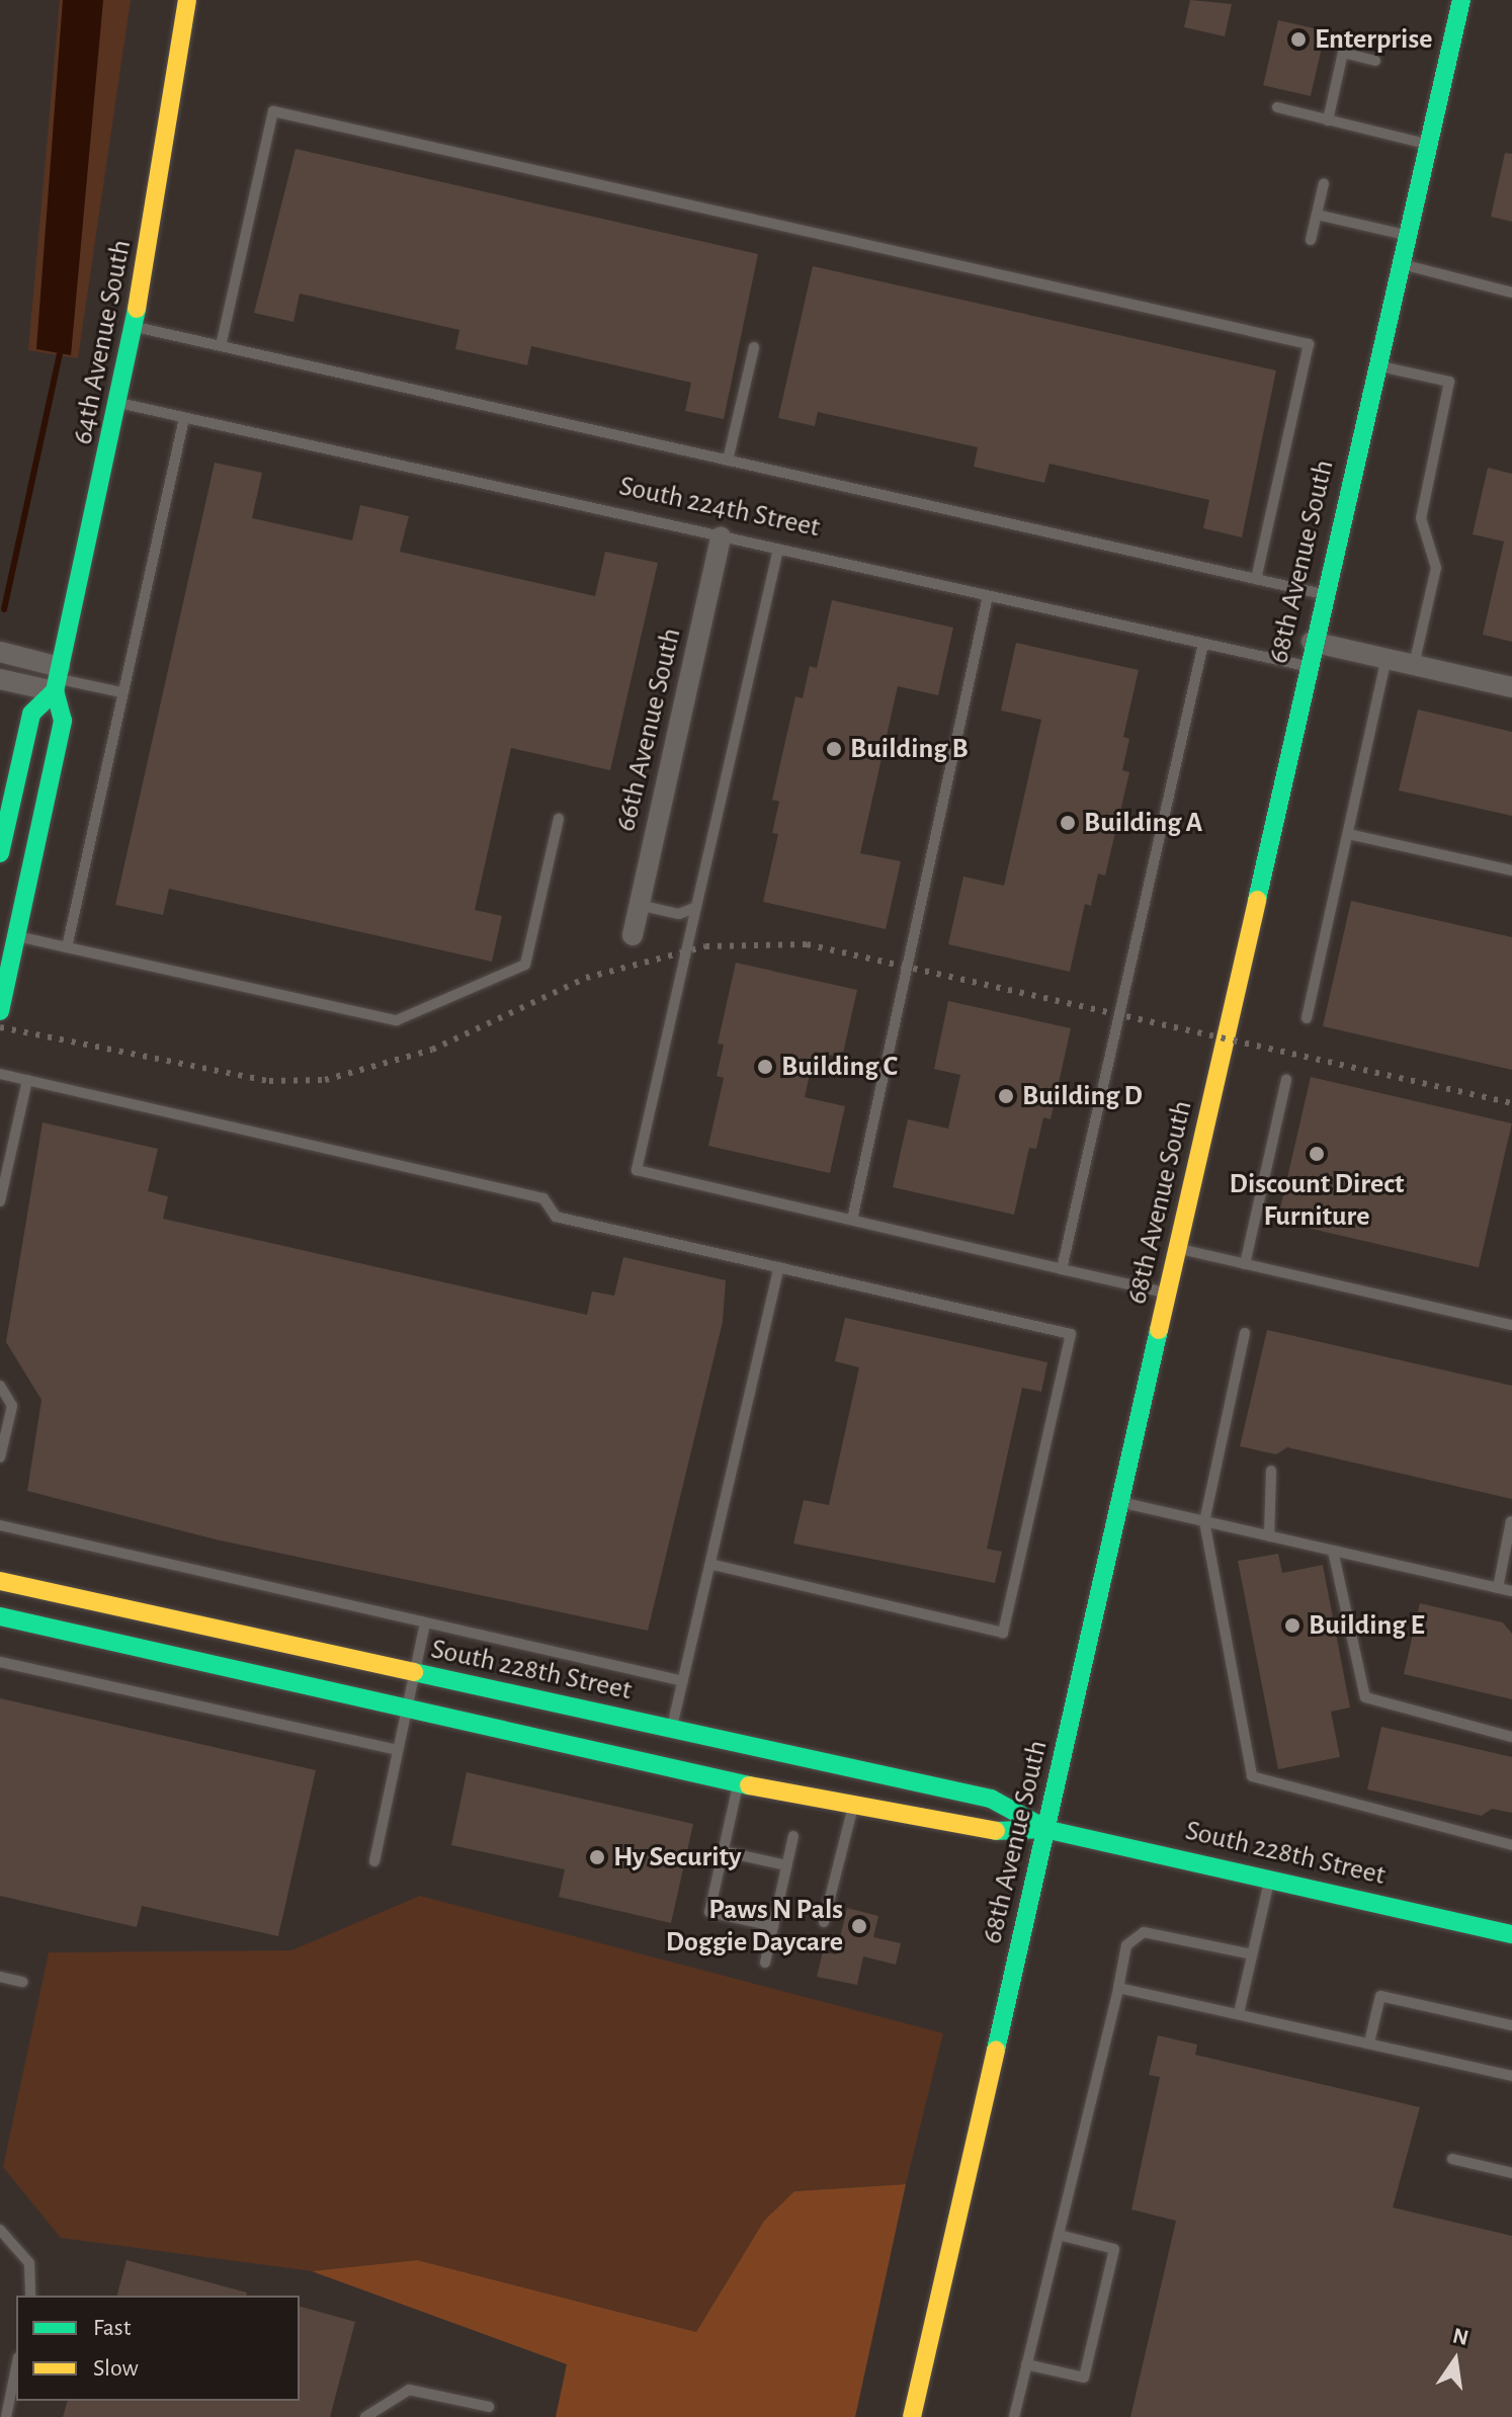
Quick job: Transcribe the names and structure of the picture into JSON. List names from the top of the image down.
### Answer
{
  "streets": {
    "main road": ["64th Avenue South", "68th Avenue South", "South 228th Street"],
    "street": ["66th Avenue South"],
    "lane": ["South 224th Street"]
  },
  "crossings": [
    ["64th Avenue South", "South 224th Street"],
    ["South 224th Street", "68th Avenue South"],
    ["South 224th Street", "66th Avenue South"],
    ["68th Avenue South", "South 228th Street"]
  ],
  "places": [
    "Enterprise",
    "Building B",
    "Building A",
    "Building C",
    "Building D",
    "Discount Direct Furniture",
    "Building E",
    "Hy Security",
    "Paws N Pals Doggie Daycare"
  ],
  "legend": ["Fast", "Slow"],
  "north": "top"
}
